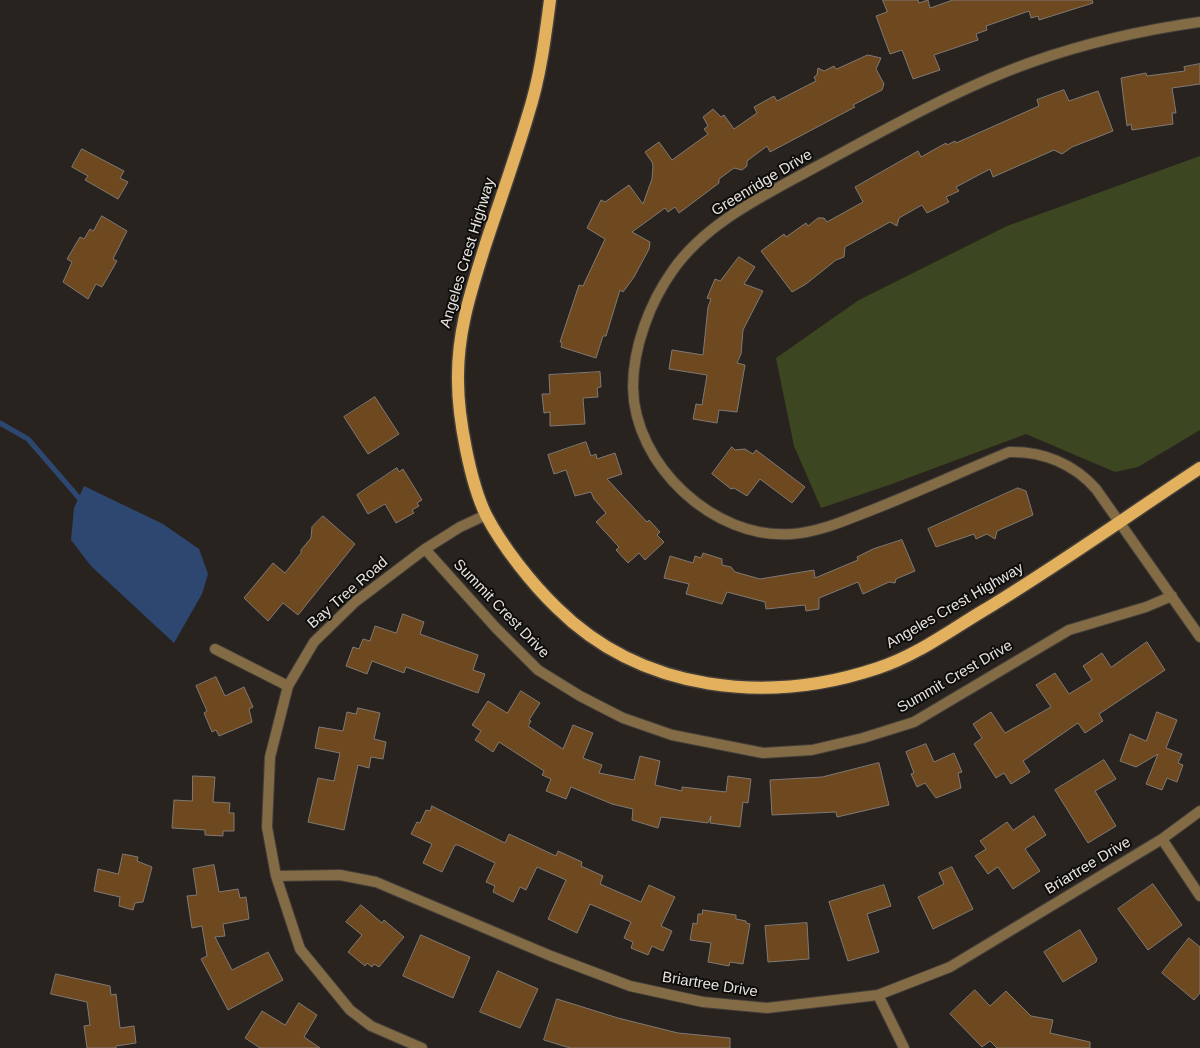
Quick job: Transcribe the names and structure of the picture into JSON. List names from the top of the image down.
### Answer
{
  "streets": {
    "main road": ["Angeles Crest Highway"],
    "street": [
      "Greenridge Drive",
      "Bay Tree Road",
      "Summit Crest Drive",
      "Briartree Drive"
    ]
  },
  "crossings": [
    ["Greenridge Drive", "Angeles Crest Highway"],
    ["Angeles Crest Highway", "Bay Tree Road"],
    ["Bay Tree Road", "Summit Crest Drive"],
    ["Bay Tree Road", "Briartree Drive"]
  ]
}
